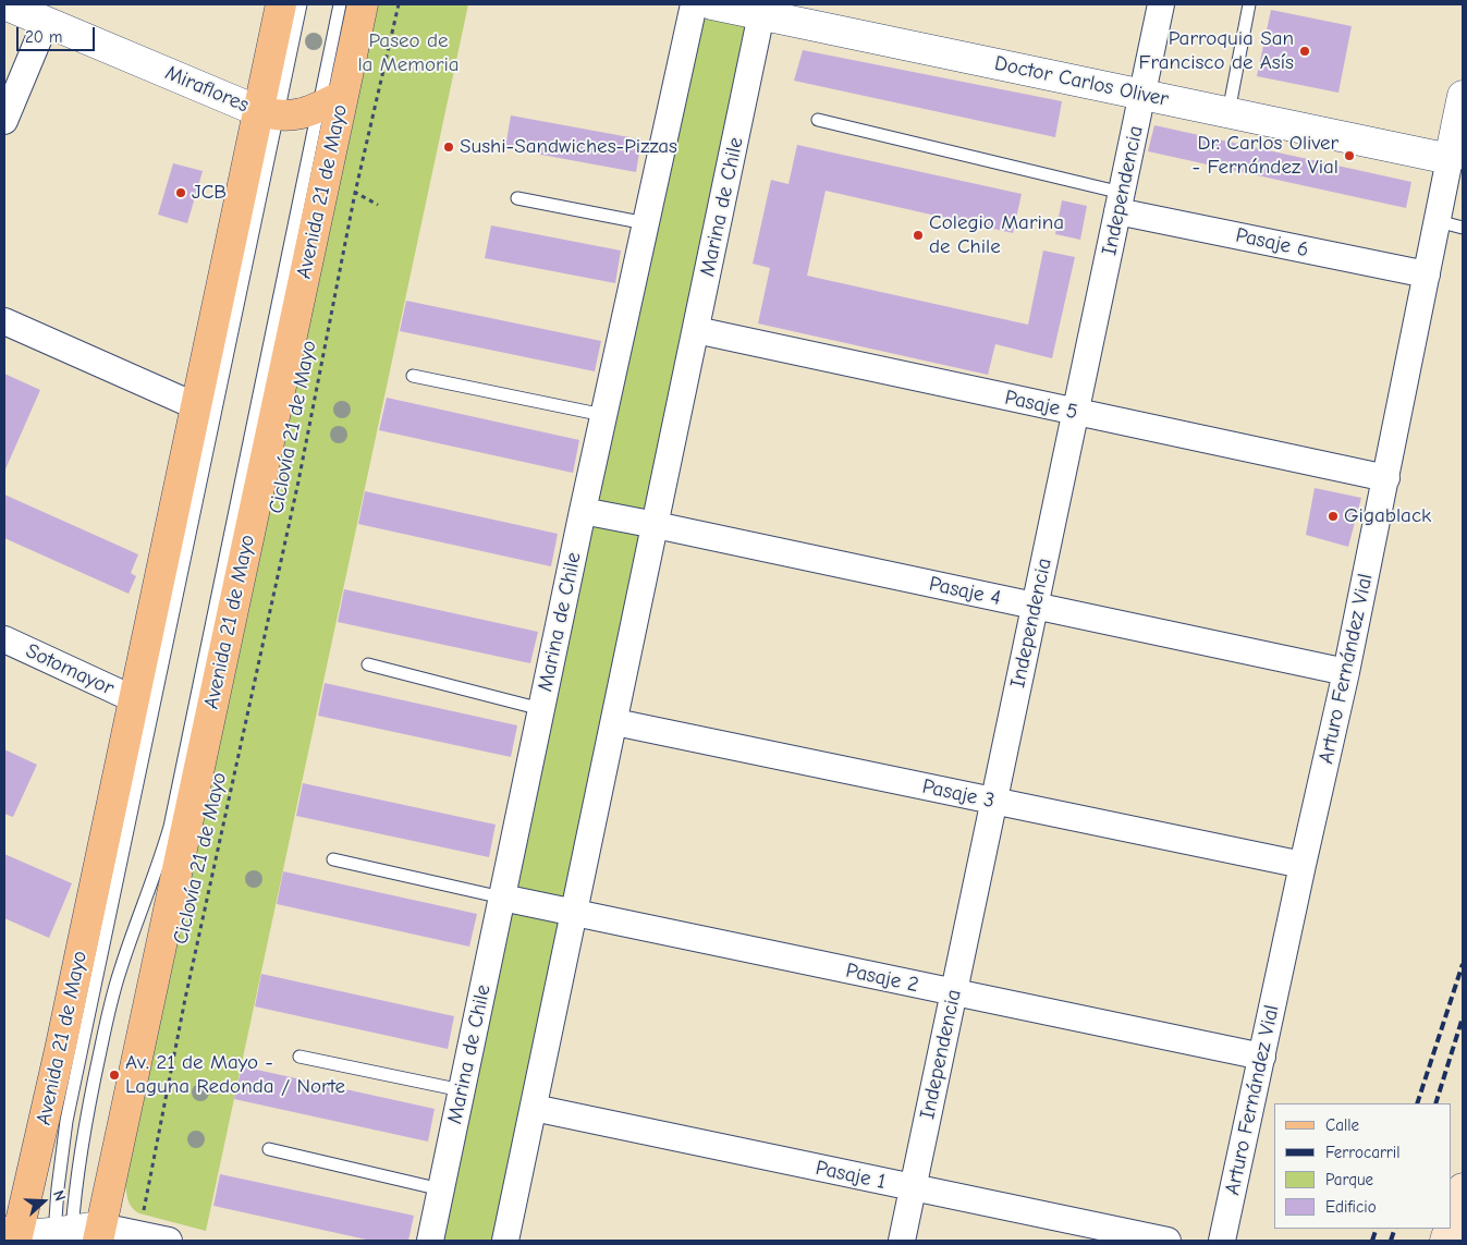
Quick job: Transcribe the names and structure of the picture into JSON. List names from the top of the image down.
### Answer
{
  "streets": {
    "main road": ["Avenida 21 de Mayo"],
    "street": [
      "Doctor Carlos Oliver",
      "Miraflores",
      "Independencia",
      "Marina de Chile",
      "Pasaje 6",
      "Pasaje 5",
      "Pasaje 4",
      "Arturo Fernández Vial",
      "Sotomayor",
      "Pasaje 3",
      "Pasaje 2",
      "Pasaje 1"
    ],
    "path": ["Ciclovía 21 de Mayo"]
  },
  "crossings": [
    ["Doctor Carlos Oliver", "Independencia"],
    ["Doctor Carlos Oliver", "Marina de Chile"],
    ["Doctor Carlos Oliver", "Arturo Fernández Vial"],
    ["Miraflores", "Avenida 21 de Mayo"],
    ["Independencia", "Pasaje 6"],
    ["Independencia", "Pasaje 5"],
    ["Independencia", "Pasaje 4"],
    ["Independencia", "Pasaje 3"],
    ["Independencia", "Pasaje 2"],
    ["Independencia", "Pasaje 1"],
    ["Avenida 21 de Mayo", "Sotomayor"],
    ["Marina de Chile", "Pasaje 5"],
    ["Marina de Chile", "Pasaje 4"],
    ["Marina de Chile", "Pasaje 3"],
    ["Marina de Chile", "Pasaje 2"],
    ["Marina de Chile", "Pasaje 1"],
    ["Pasaje 6", "Arturo Fernández Vial"],
    ["Pasaje 5", "Arturo Fernández Vial"],
    ["Pasaje 4", "Arturo Fernández Vial"],
    ["Arturo Fernández Vial", "Pasaje 3"],
    ["Arturo Fernández Vial", "Pasaje 2"]
  ],
  "parks": ["Paseo de la Memoria"],
  "places": [
    "Parroquia San Francisco de Asís",
    "Sushi-Sandwiches-Pizzas",
    "Dr. Carlos Oliver - Fernández Vial",
    "JCB",
    "Colegio Marina de Chile",
    "Gigablack",
    "Av. 21 de Mayo - Laguna Redonda / Norte"
  ],
  "legend": [
    "Calle",
    "Ferrocarril",
    "Parque",
    "Edificio"
  ],
  "scale_bar": "20 m",
  "north": "right"
}
